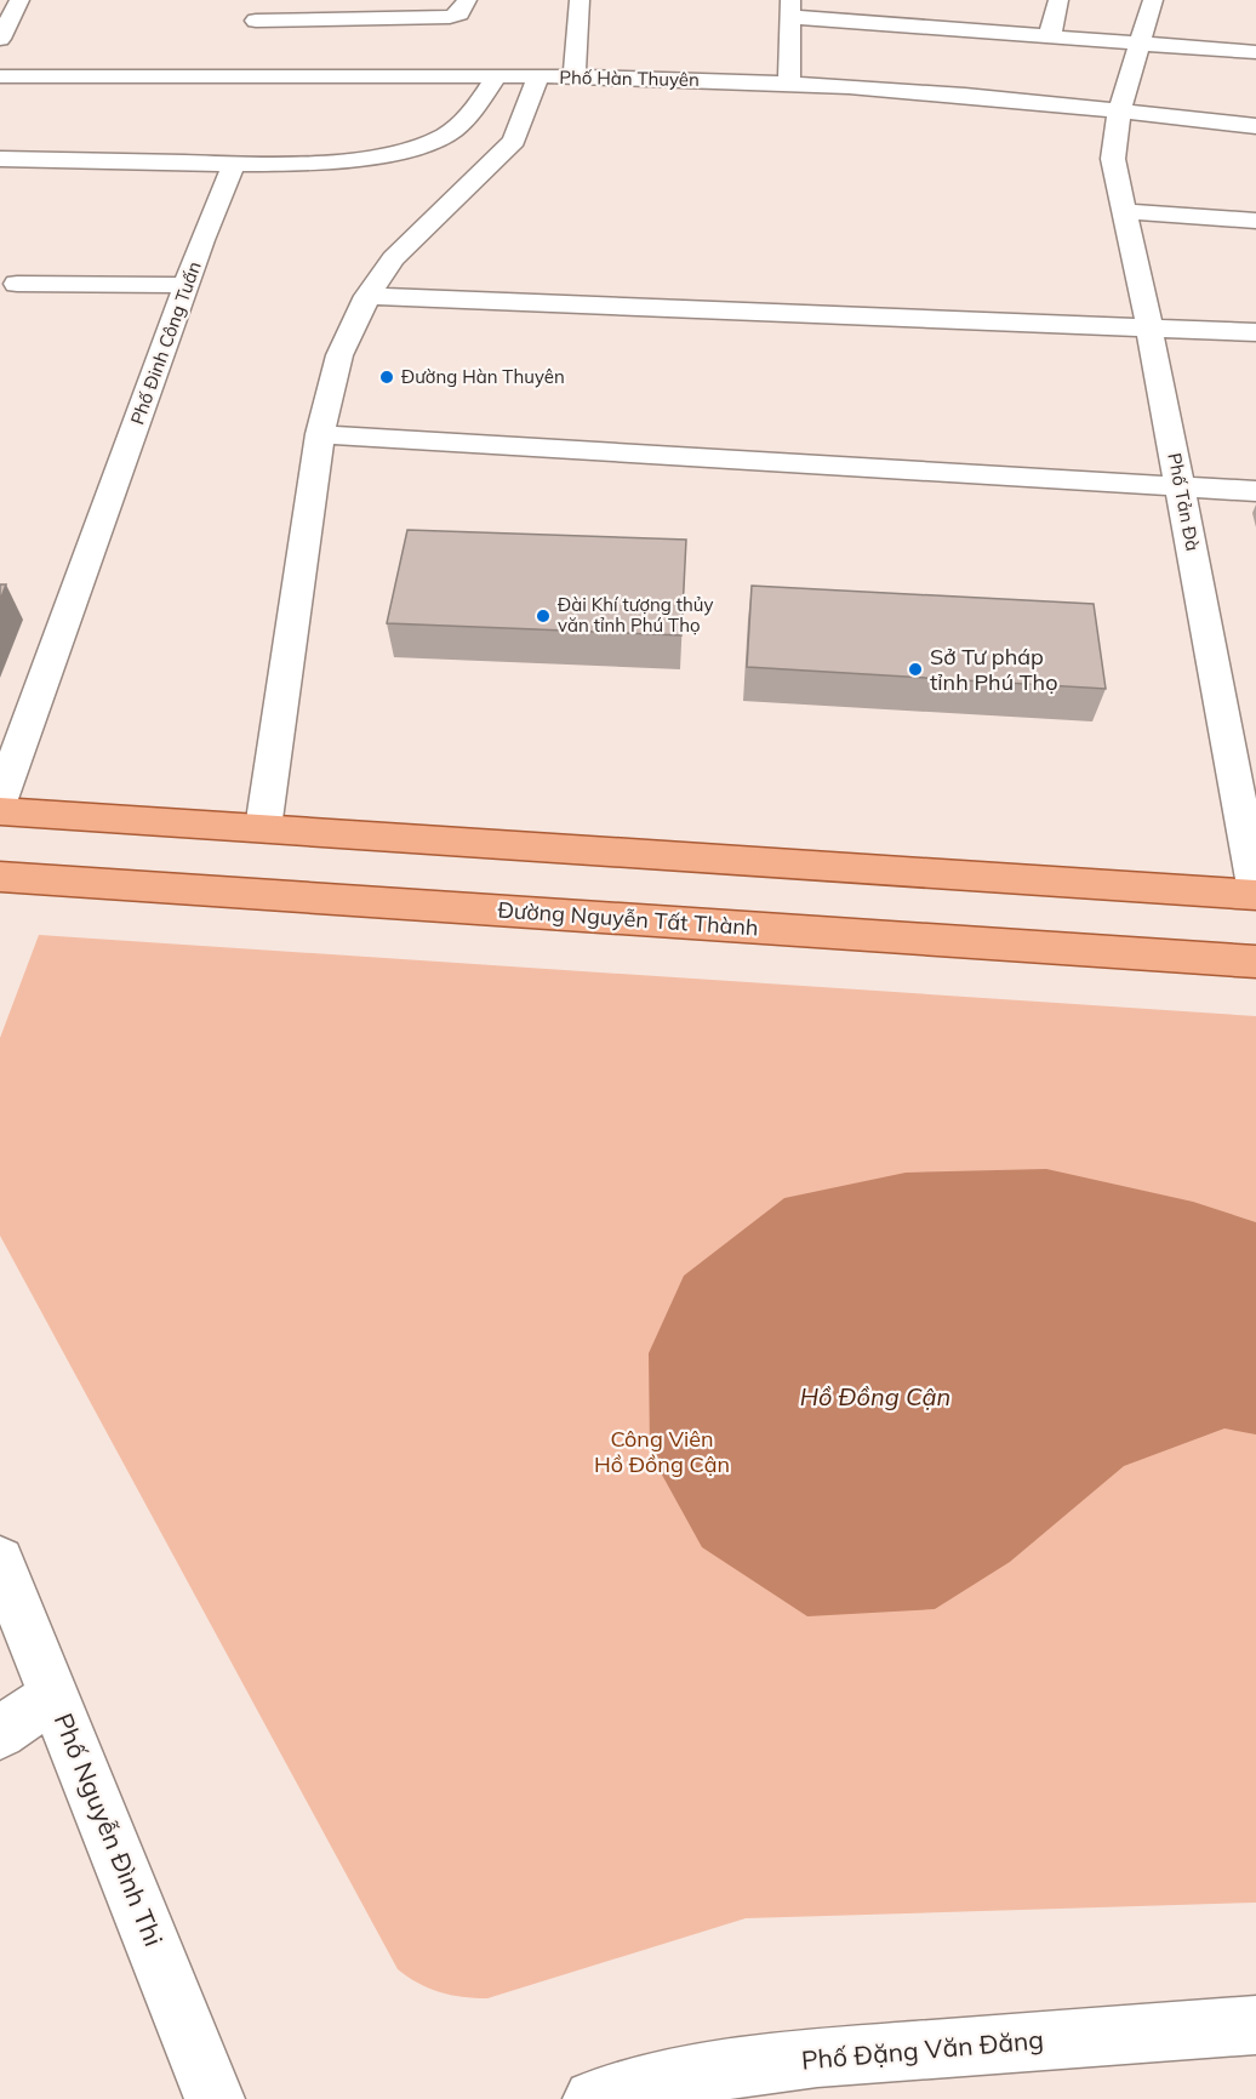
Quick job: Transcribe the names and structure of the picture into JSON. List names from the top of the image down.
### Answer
{
  "streets": {
    "main road": ["Đường Nguyễn Tất Thành"],
    "street": [
      "Phố Hàn Thuyên",
      "Phố Đinh Công Tuấn",
      "Phố Tản Đà",
      "Phố Nguyễn Đình Thi",
      "Phố Đặng Văn Đăng"
    ]
  },
  "crossings": [
    ["Phố Hàn Thuyên", "Phố Tản Đà"]
  ],
  "water": ["Hồ Đồng Cận"],
  "parks": ["Công Viên Hồ Đồng Cận"],
  "places": ["Đường Hàn Thuyên", "Đài Khí tượng thủy văn tỉnh Phú Thọ", "Sở Tư pháp tỉnh Phú Thọ"]
}
